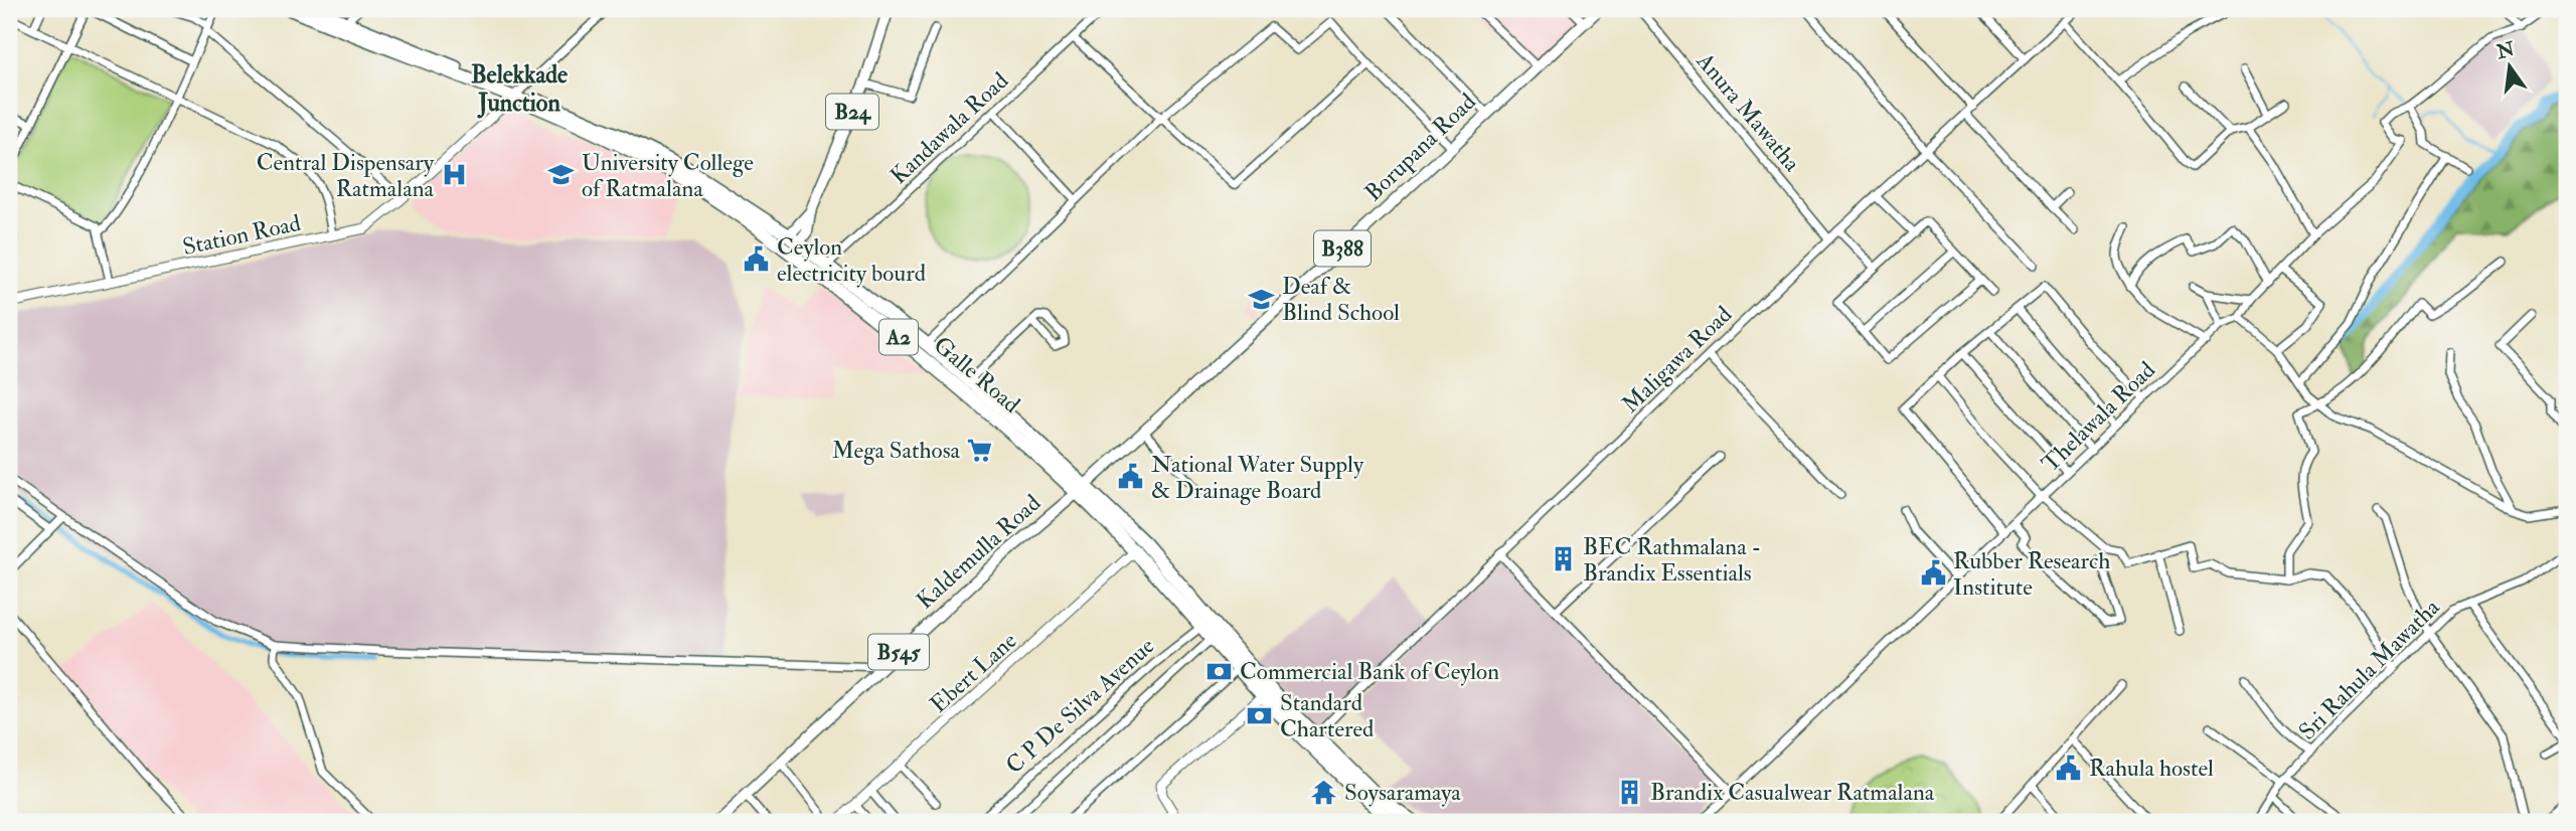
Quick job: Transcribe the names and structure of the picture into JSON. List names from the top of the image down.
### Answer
{
  "streets": {
    "highway": ["A2", "Galle Road"],
    "main road": [
      "B24",
      "Borupana Road",
      "B388",
      "Kaldemulla Road",
      "B545"
    ],
    "street": [
      "Anura Mawatha",
      "Kandawala Road",
      "Station Road",
      "Maligawa Road",
      "Thelawala Road",
      "Sri Rahula Mawatha",
      "Ebert Lane",
      "C P De Silva Avenue"
    ]
  },
  "crossings": [
    ["B24", "Galle Road"],
    ["Anura Mawatha", "Maligawa Road"],
    ["Kandawala Road", "Galle Road"],
    ["Borupana Road", "Galle Road"],
    ["Borupana Road", "Kaldemulla Road"],
    ["Station Road", "Galle Road"],
    ["Maligawa Road", "Galle Road"],
    ["Galle Road", "Kaldemulla Road"],
    ["Galle Road", "Ebert Lane"],
    ["Galle Road", "C P De Silva Avenue"]
  ],
  "districts": ["Belekkade Junction"],
  "places": {
    "hospital": ["Central Dispensary Ratmalana"],
    "school or university": ["University College of Ratmalana", "Deaf & Blind School"],
    "public building": [
      "Ceylon electricity bourd",
      "National Water Supply & Drainage Board",
      "Rubber Research Institute",
      "Rahula hostel"
    ],
    "supermarket": ["Mega Sathosa"],
    "building": ["BEC Rathmalana - Brandix Essentials", "Brandix Casualwear Ratmalana"],
    "bank": ["Commercial Bank of Ceylon", "Standard Chartered"],
    "temple": ["Soysaramaya"]
  },
  "north": "top"
}
